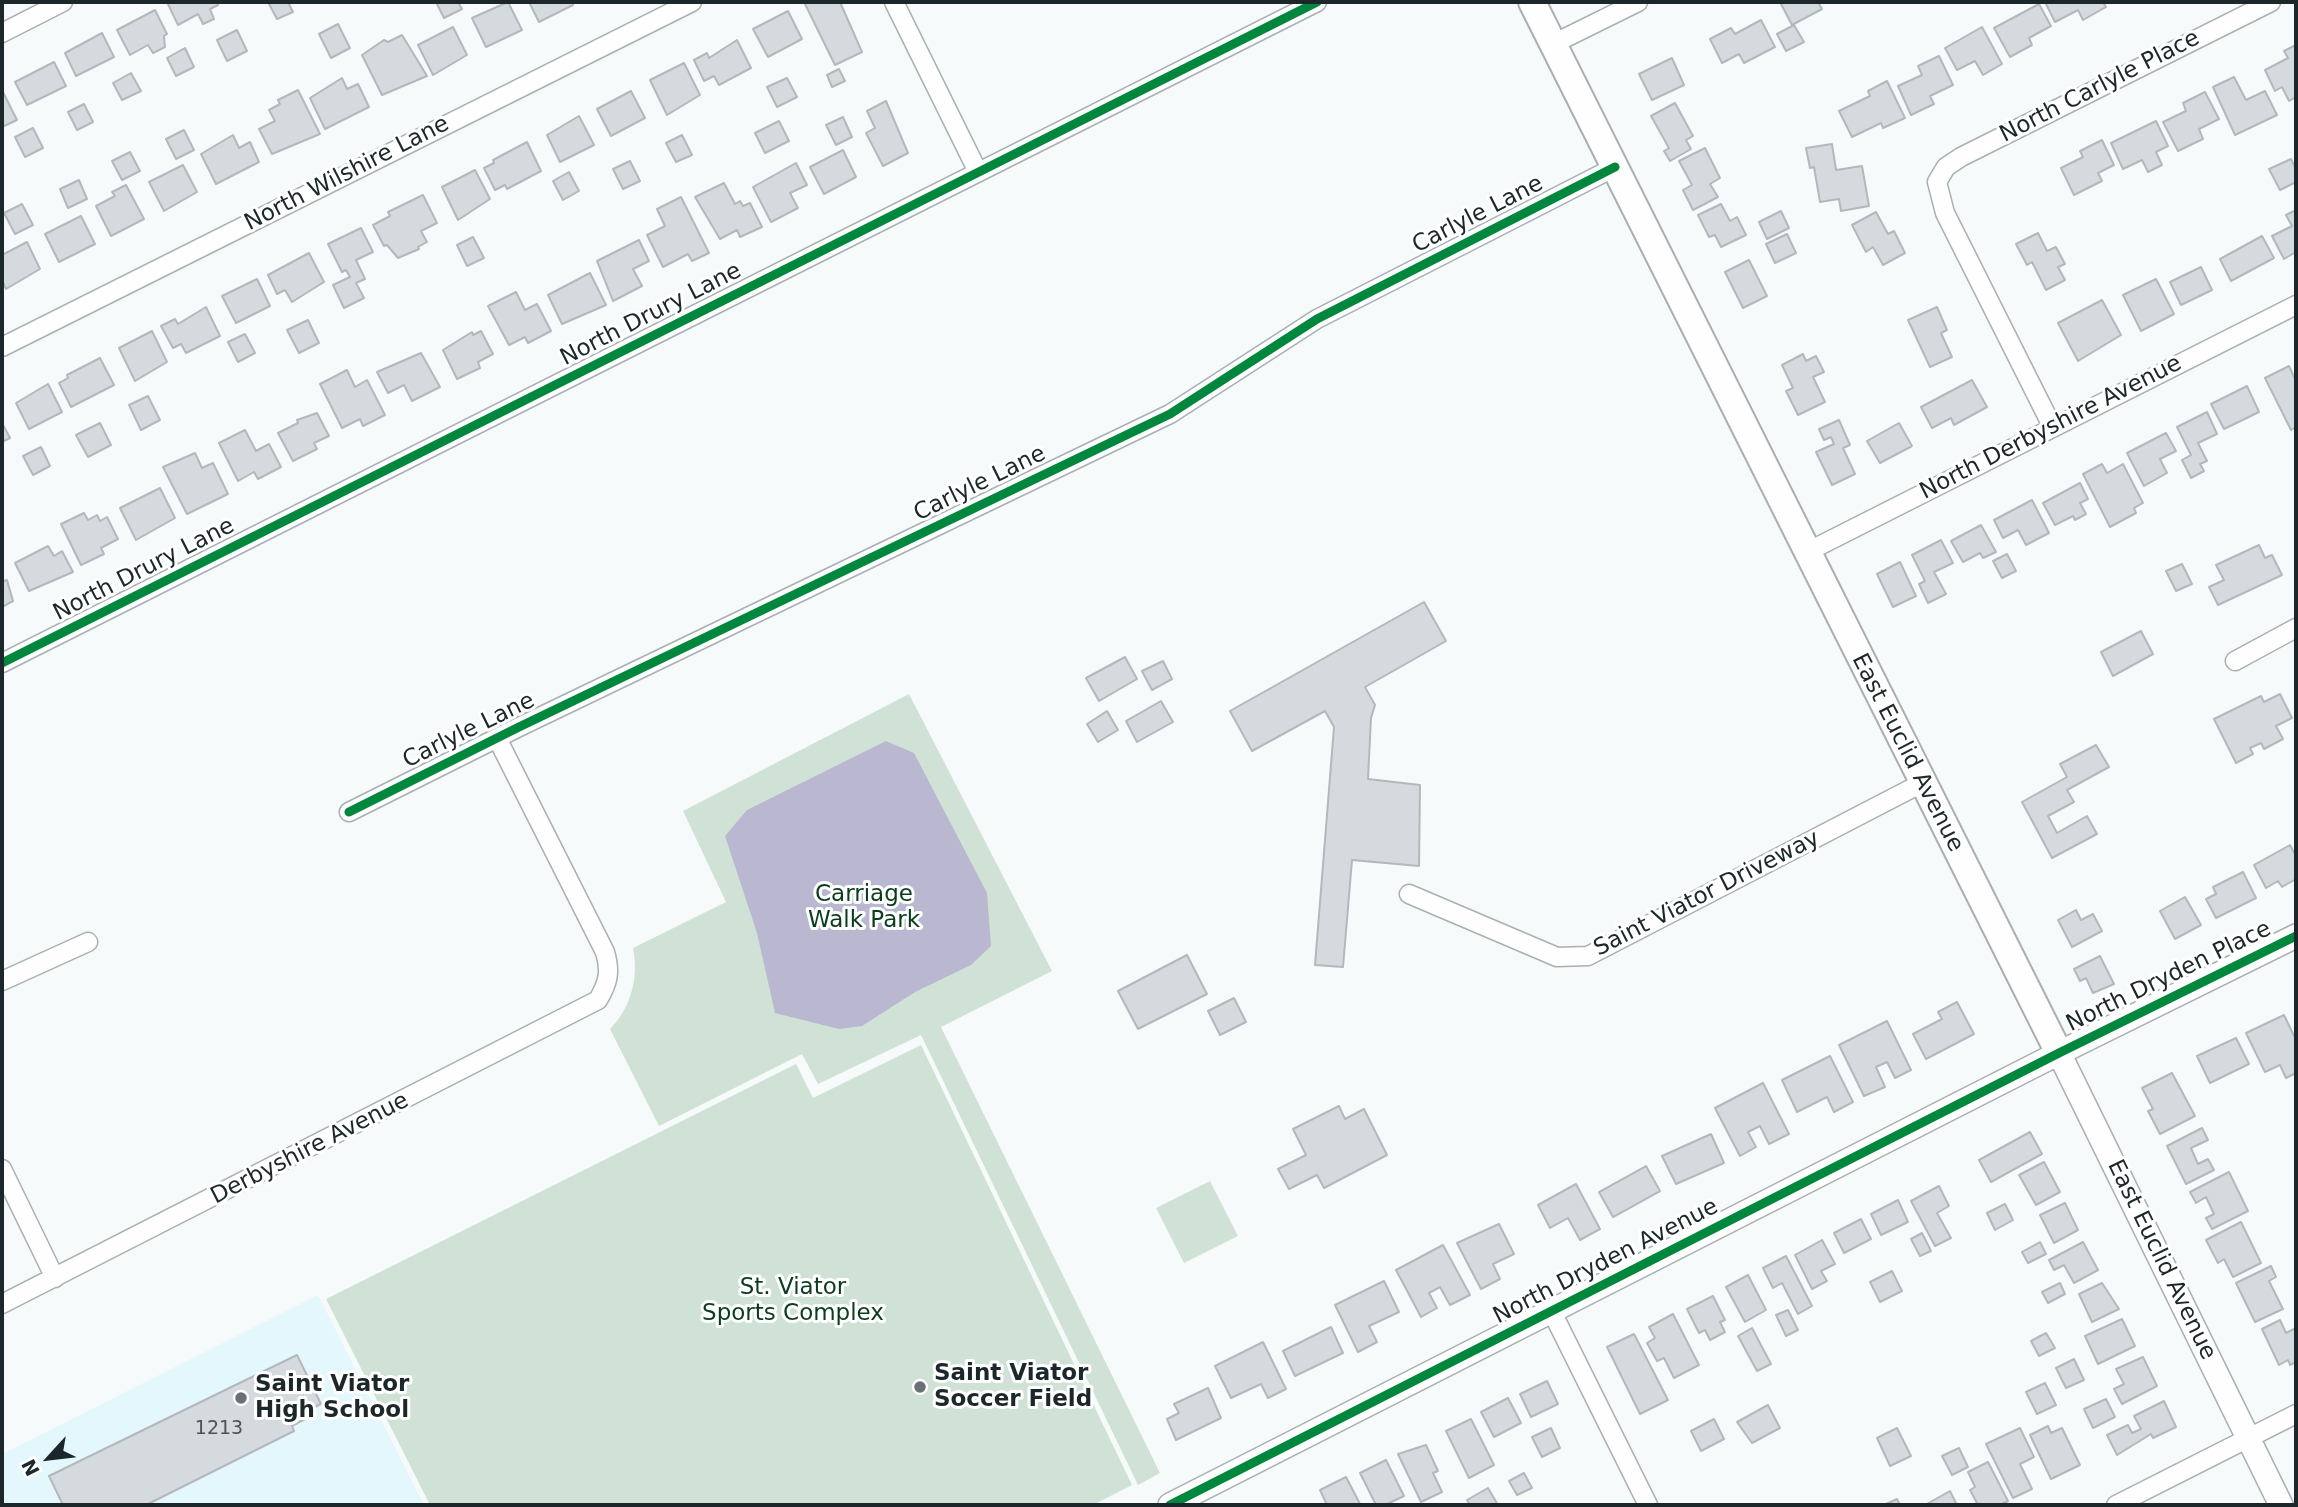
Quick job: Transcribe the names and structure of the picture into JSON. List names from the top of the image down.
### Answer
{
  "streets": {
    "main road": ["East Euclid Avenue"],
    "street": [
      "North Carlyle Place",
      "North Wilshire Lane",
      "Carlyle Lane",
      "North Drury Lane",
      "North Derbyshire Avenue",
      "Saint Viator Driveway",
      "North Dryden Place",
      "Derbyshire Avenue",
      "North Dryden Avenue"
    ]
  },
  "crossings": [
    ["North Carlyle Place", "North Derbyshire Avenue"],
    ["Carlyle Lane", "East Euclid Avenue"],
    ["Carlyle Lane", "Derbyshire Avenue"],
    ["North Derbyshire Avenue", "East Euclid Avenue"],
    ["East Euclid Avenue", "Saint Viator Driveway"],
    ["East Euclid Avenue", "North Dryden Place"],
    ["East Euclid Avenue", "North Dryden Avenue"],
    ["North Dryden Place", "North Dryden Avenue"]
  ],
  "parks": ["Carriage Walk Park", "St. Viator Sports Complex"],
  "places": ["Saint Viator Soccer Field", "Saint Viator High School"],
  "house_numbers": ["1213"],
  "north": "bottom left"
}
